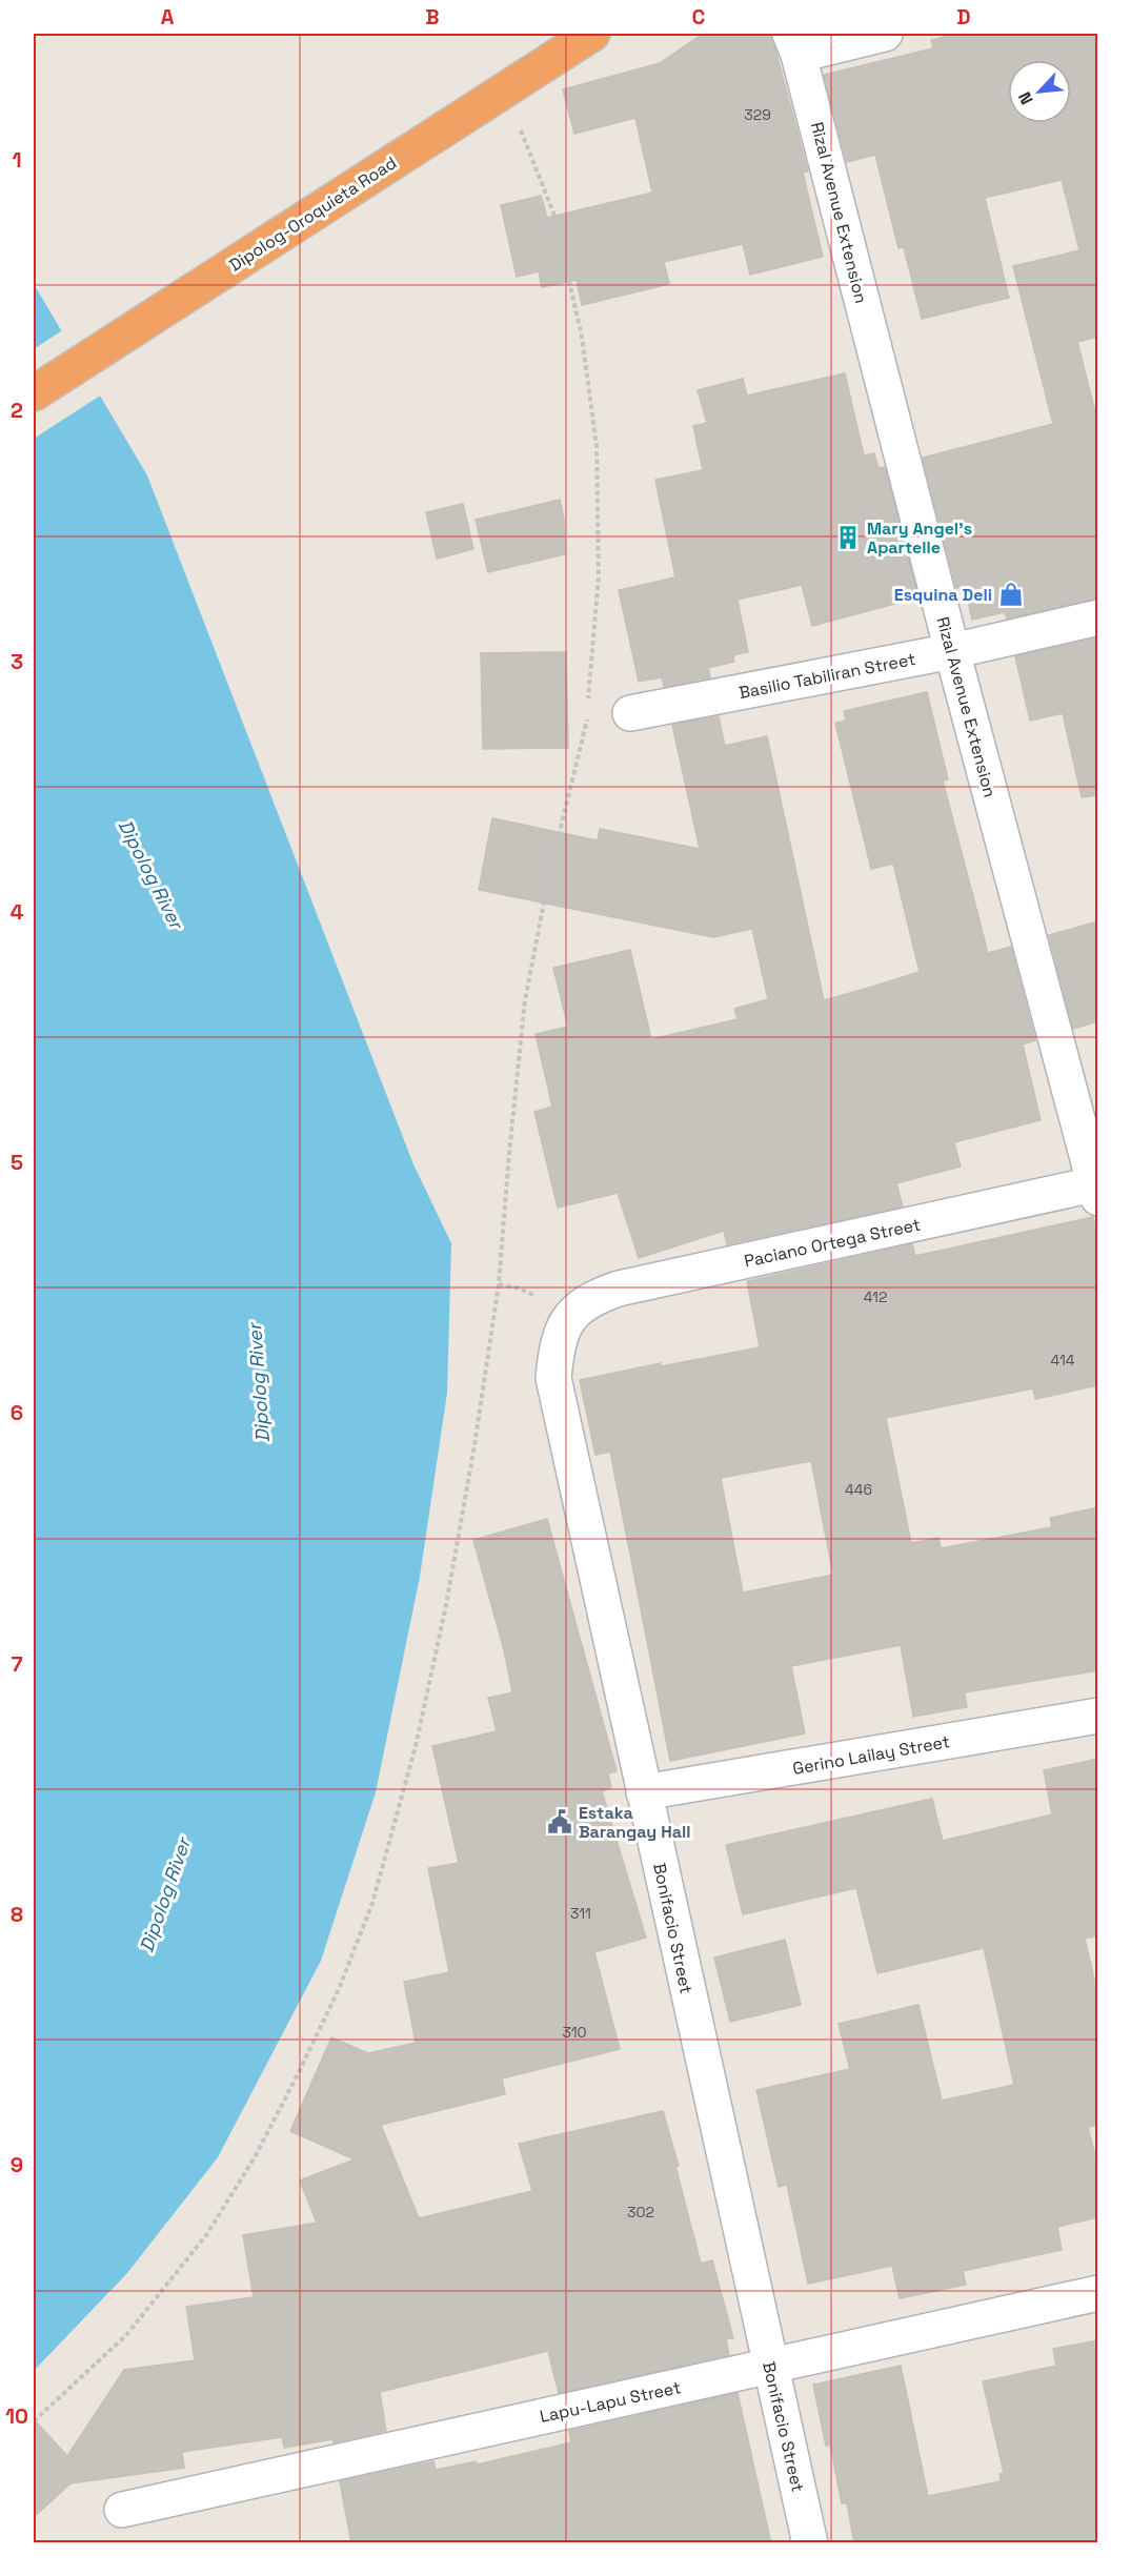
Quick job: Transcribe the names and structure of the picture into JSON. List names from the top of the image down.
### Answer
{
  "streets": {
    "highway": ["Dipolog-Oroquieta Road"],
    "street": [
      "Rizal Avenue Extension",
      "Basilio Tabiliran Street",
      "Paciano Ortega Street",
      "Gerino Lailay Street",
      "Bonifacio Street",
      "Lapu-Lapu Street"
    ]
  },
  "crossings": [
    ["Rizal Avenue Extension", "Basilio Tabiliran Street"],
    ["Rizal Avenue Extension", "Paciano Ortega Street"],
    ["Paciano Ortega Street", "Bonifacio Street"],
    ["Gerino Lailay Street", "Bonifacio Street"],
    ["Bonifacio Street", "Lapu-Lapu Street"]
  ],
  "water": ["Dipolog River"],
  "places": {
    "building": ["Mary Angel's Apartelle"],
    "shop": ["Esquina Deli"],
    "public building": ["Estaka Barangay Hall"]
  },
  "house_numbers": [
    "329",
    "412",
    "414",
    "446",
    "311",
    "310",
    "302"
  ],
  "north": "bottom left",
  "grid": {
    "columns": [
      "A",
      "B",
      "C",
      "D"
    ],
    "rows": [
      "1",
      "2",
      "3",
      "4",
      "5",
      "6",
      "7",
      "8",
      "9",
      "10"
    ]
  }
}
